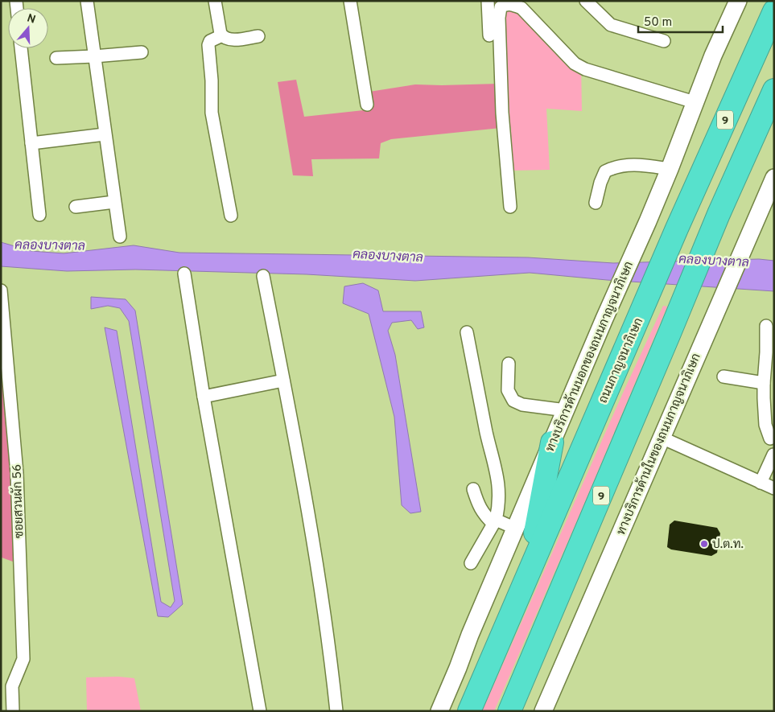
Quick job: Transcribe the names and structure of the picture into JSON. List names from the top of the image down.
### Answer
{
  "streets": {
    "highway": ["9", "ถนนกาญจนาภิเษก"],
    "main road": ["ทางบริการด้านนอกของถนนกาญจนาภิเษก", "ทางบริการด้านในของถนนกาญจนาภิเษก"],
    "street": ["ซอยสวนผัก 56"]
  },
  "water": ["คลองบางตาล"],
  "places": ["ป.ต.ท."],
  "scale_bar": "50 m",
  "north": "top"
}
